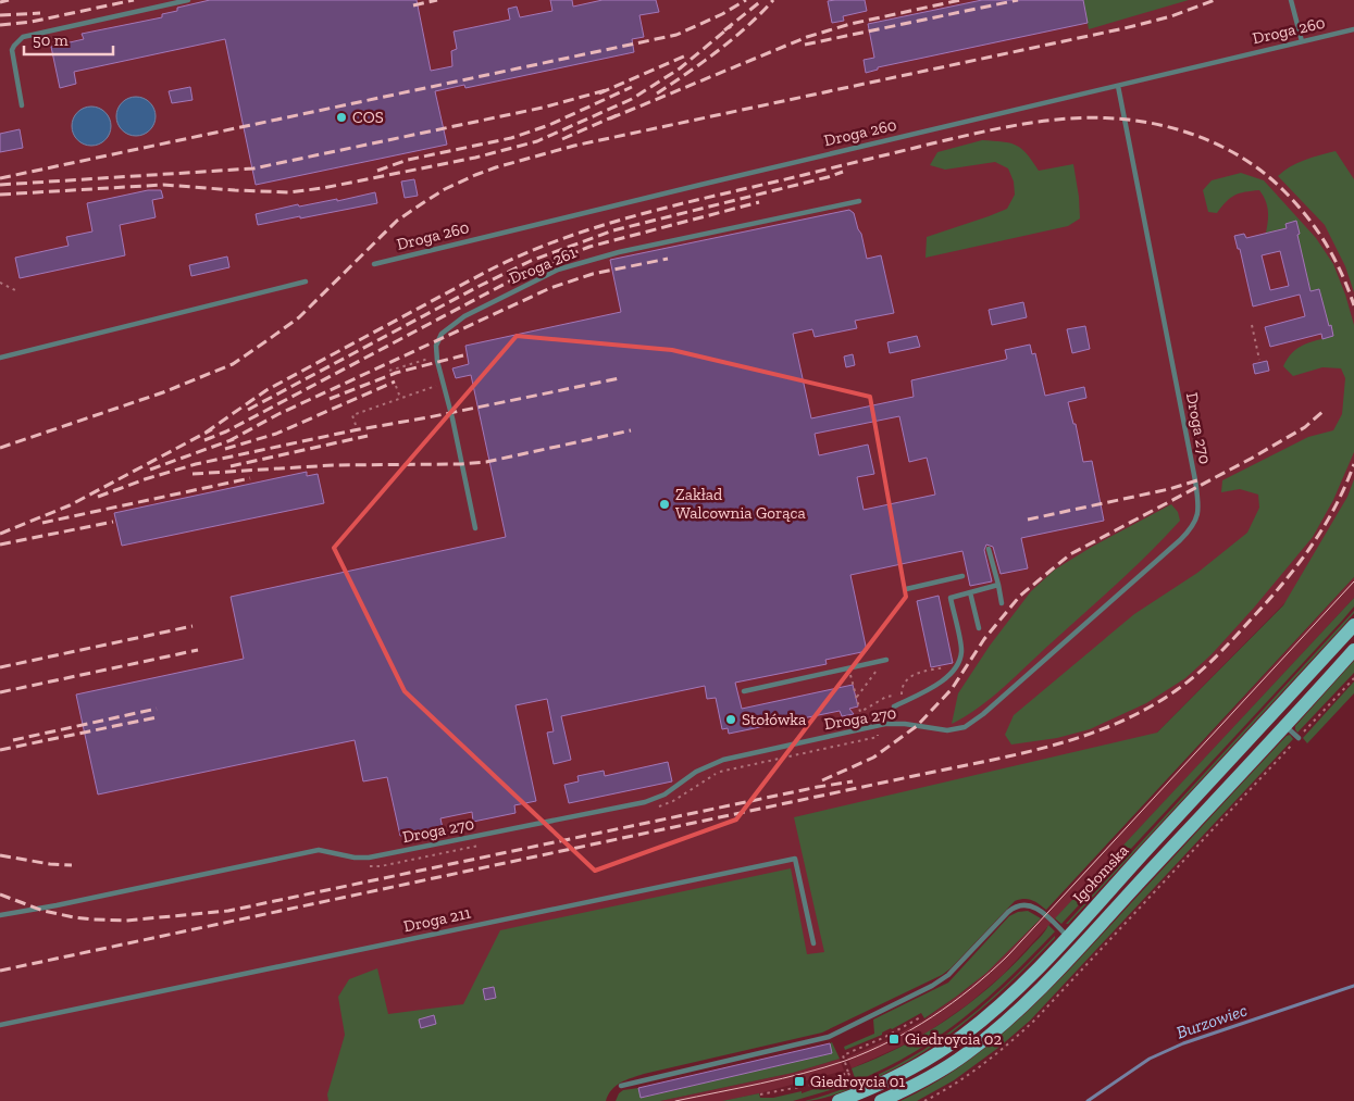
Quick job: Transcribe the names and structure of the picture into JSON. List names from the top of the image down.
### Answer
{
  "streets": {
    "main road": ["Igołomska"],
    "lane": [
      "Droga 260",
      "Droga 261",
      "Droga 270",
      "Droga 211"
    ]
  },
  "crossings": [
    ["Droga 260", "Droga 270"]
  ],
  "water": ["Burzowiec"],
  "places": {
    "other": ["COS", "Zakład Walcownia Gorąca", "Stołówka"],
    "transit": ["Giedroycia 02", "Giedroycia 01"]
  },
  "scale_bar": "50 m"
}
